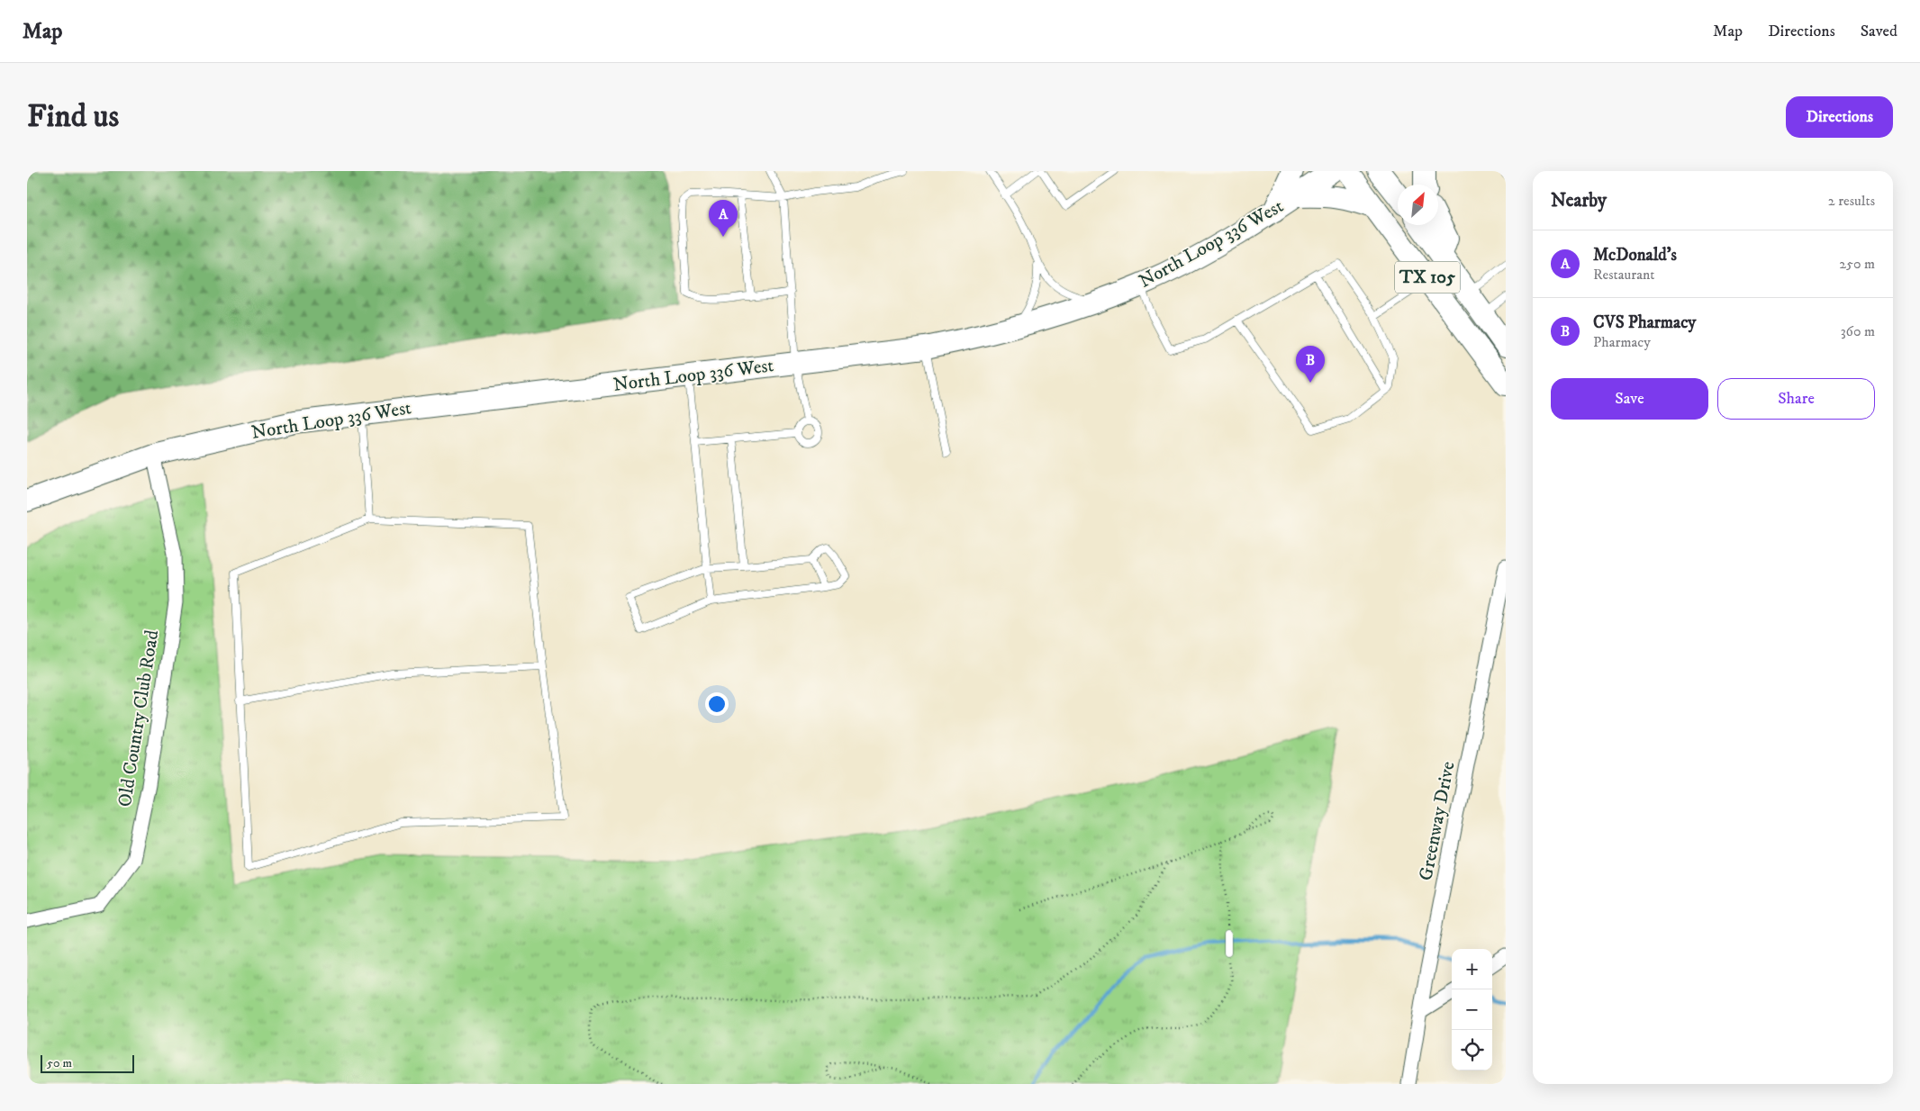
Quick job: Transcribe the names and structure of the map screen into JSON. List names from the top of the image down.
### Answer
{
  "streets": {
    "main road": ["North Loop 336 West", "TX 105"],
    "street": ["Old Country Club Road", "Greenway Drive"]
  },
  "crossings": [
    ["North Loop 336 West", "Old Country Club Road"]
  ],
  "scale_bar": "50 m",
  "north": "top right",
  "page": {
    "header": "Map",
    "nav": ["Map", "Directions", "Saved"],
    "buttons": [
      "Directions",
      ["Save", "Share"]
    ],
    "title": "Find us",
    "heading": ["Nearby", "2 results"],
    "pins": ["A", "B"],
    "list": [
      {
        "mark": "A",
        "name": "McDonald's",
        "note": "Restaurant",
        "value": "250 m"
      },
      {
        "mark": "B",
        "name": "CVS Pharmacy",
        "note": "Pharmacy",
        "value": "360 m"
      }
    ],
    "map_buttons": ["+", "−"],
    "scale": "50 m"
  }
}
